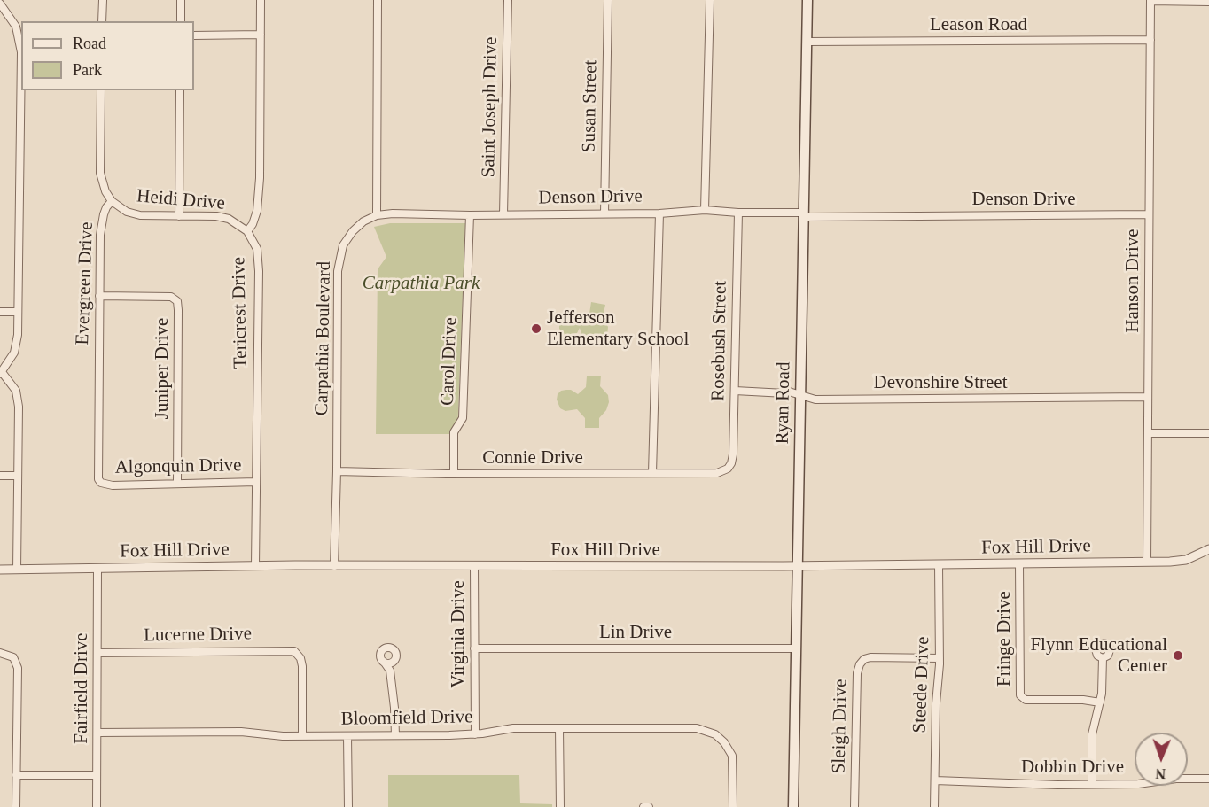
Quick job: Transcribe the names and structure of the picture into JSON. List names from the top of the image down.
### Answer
{
  "streets": {
    "main road": ["Ryan Road"],
    "street": [
      "Leason Road",
      "Susan Street",
      "Saint Joseph Drive",
      "Denson Drive",
      "Heidi Drive",
      "Hanson Drive",
      "Evergreen Drive",
      "Tericrest Drive",
      "Carpathia Boulevard",
      "Rosebush Street",
      "Carol Drive",
      "Juniper Drive",
      "Devonshire Street",
      "Connie Drive",
      "Algonquin Drive",
      "Fox Hill Drive",
      "Lin Drive",
      "Virginia Drive",
      "Lucerne Drive",
      "Fringe Drive",
      "Steede Drive",
      "Fairfield Drive",
      "Bloomfield Drive",
      "Sleigh Drive",
      "Dobbin Drive"
    ]
  },
  "crossings": [
    ["Leason Road", "Hanson Drive"],
    ["Leason Road", "Ryan Road"],
    ["Susan Street", "Denson Drive"],
    ["Saint Joseph Drive", "Denson Drive"],
    ["Denson Drive", "Hanson Drive"],
    ["Denson Drive", "Carpathia Boulevard"],
    ["Denson Drive", "Rosebush Street"],
    ["Denson Drive", "Carol Drive"],
    ["Denson Drive", "Ryan Road"],
    ["Heidi Drive", "Evergreen Drive"],
    ["Heidi Drive", "Tericrest Drive"],
    ["Hanson Drive", "Devonshire Street"],
    ["Hanson Drive", "Fox Hill Drive"],
    ["Evergreen Drive", "Juniper Drive"],
    ["Evergreen Drive", "Algonquin Drive"],
    ["Tericrest Drive", "Algonquin Drive"],
    ["Tericrest Drive", "Fox Hill Drive"],
    ["Carpathia Boulevard", "Connie Drive"],
    ["Carpathia Boulevard", "Fox Hill Drive"],
    ["Rosebush Street", "Devonshire Street"],
    ["Rosebush Street", "Connie Drive"],
    ["Carol Drive", "Connie Drive"],
    ["Juniper Drive", "Algonquin Drive"],
    ["Devonshire Street", "Ryan Road"],
    ["Ryan Road", "Fox Hill Drive"],
    ["Ryan Road", "Lin Drive"],
    ["Fox Hill Drive", "Virginia Drive"],
    ["Fox Hill Drive", "Fringe Drive"],
    ["Fox Hill Drive", "Steede Drive"],
    ["Fox Hill Drive", "Fairfield Drive"],
    ["Lin Drive", "Virginia Drive"],
    ["Virginia Drive", "Bloomfield Drive"],
    ["Lucerne Drive", "Fairfield Drive"],
    ["Lucerne Drive", "Bloomfield Drive"],
    ["Steede Drive", "Sleigh Drive"],
    ["Steede Drive", "Dobbin Drive"],
    ["Fairfield Drive", "Bloomfield Drive"]
  ],
  "parks": ["Carpathia Park"],
  "places": ["Jefferson Elementary School", "Flynn Educational Center"],
  "legend": ["Road", "Park"],
  "north": "bottom"
}
